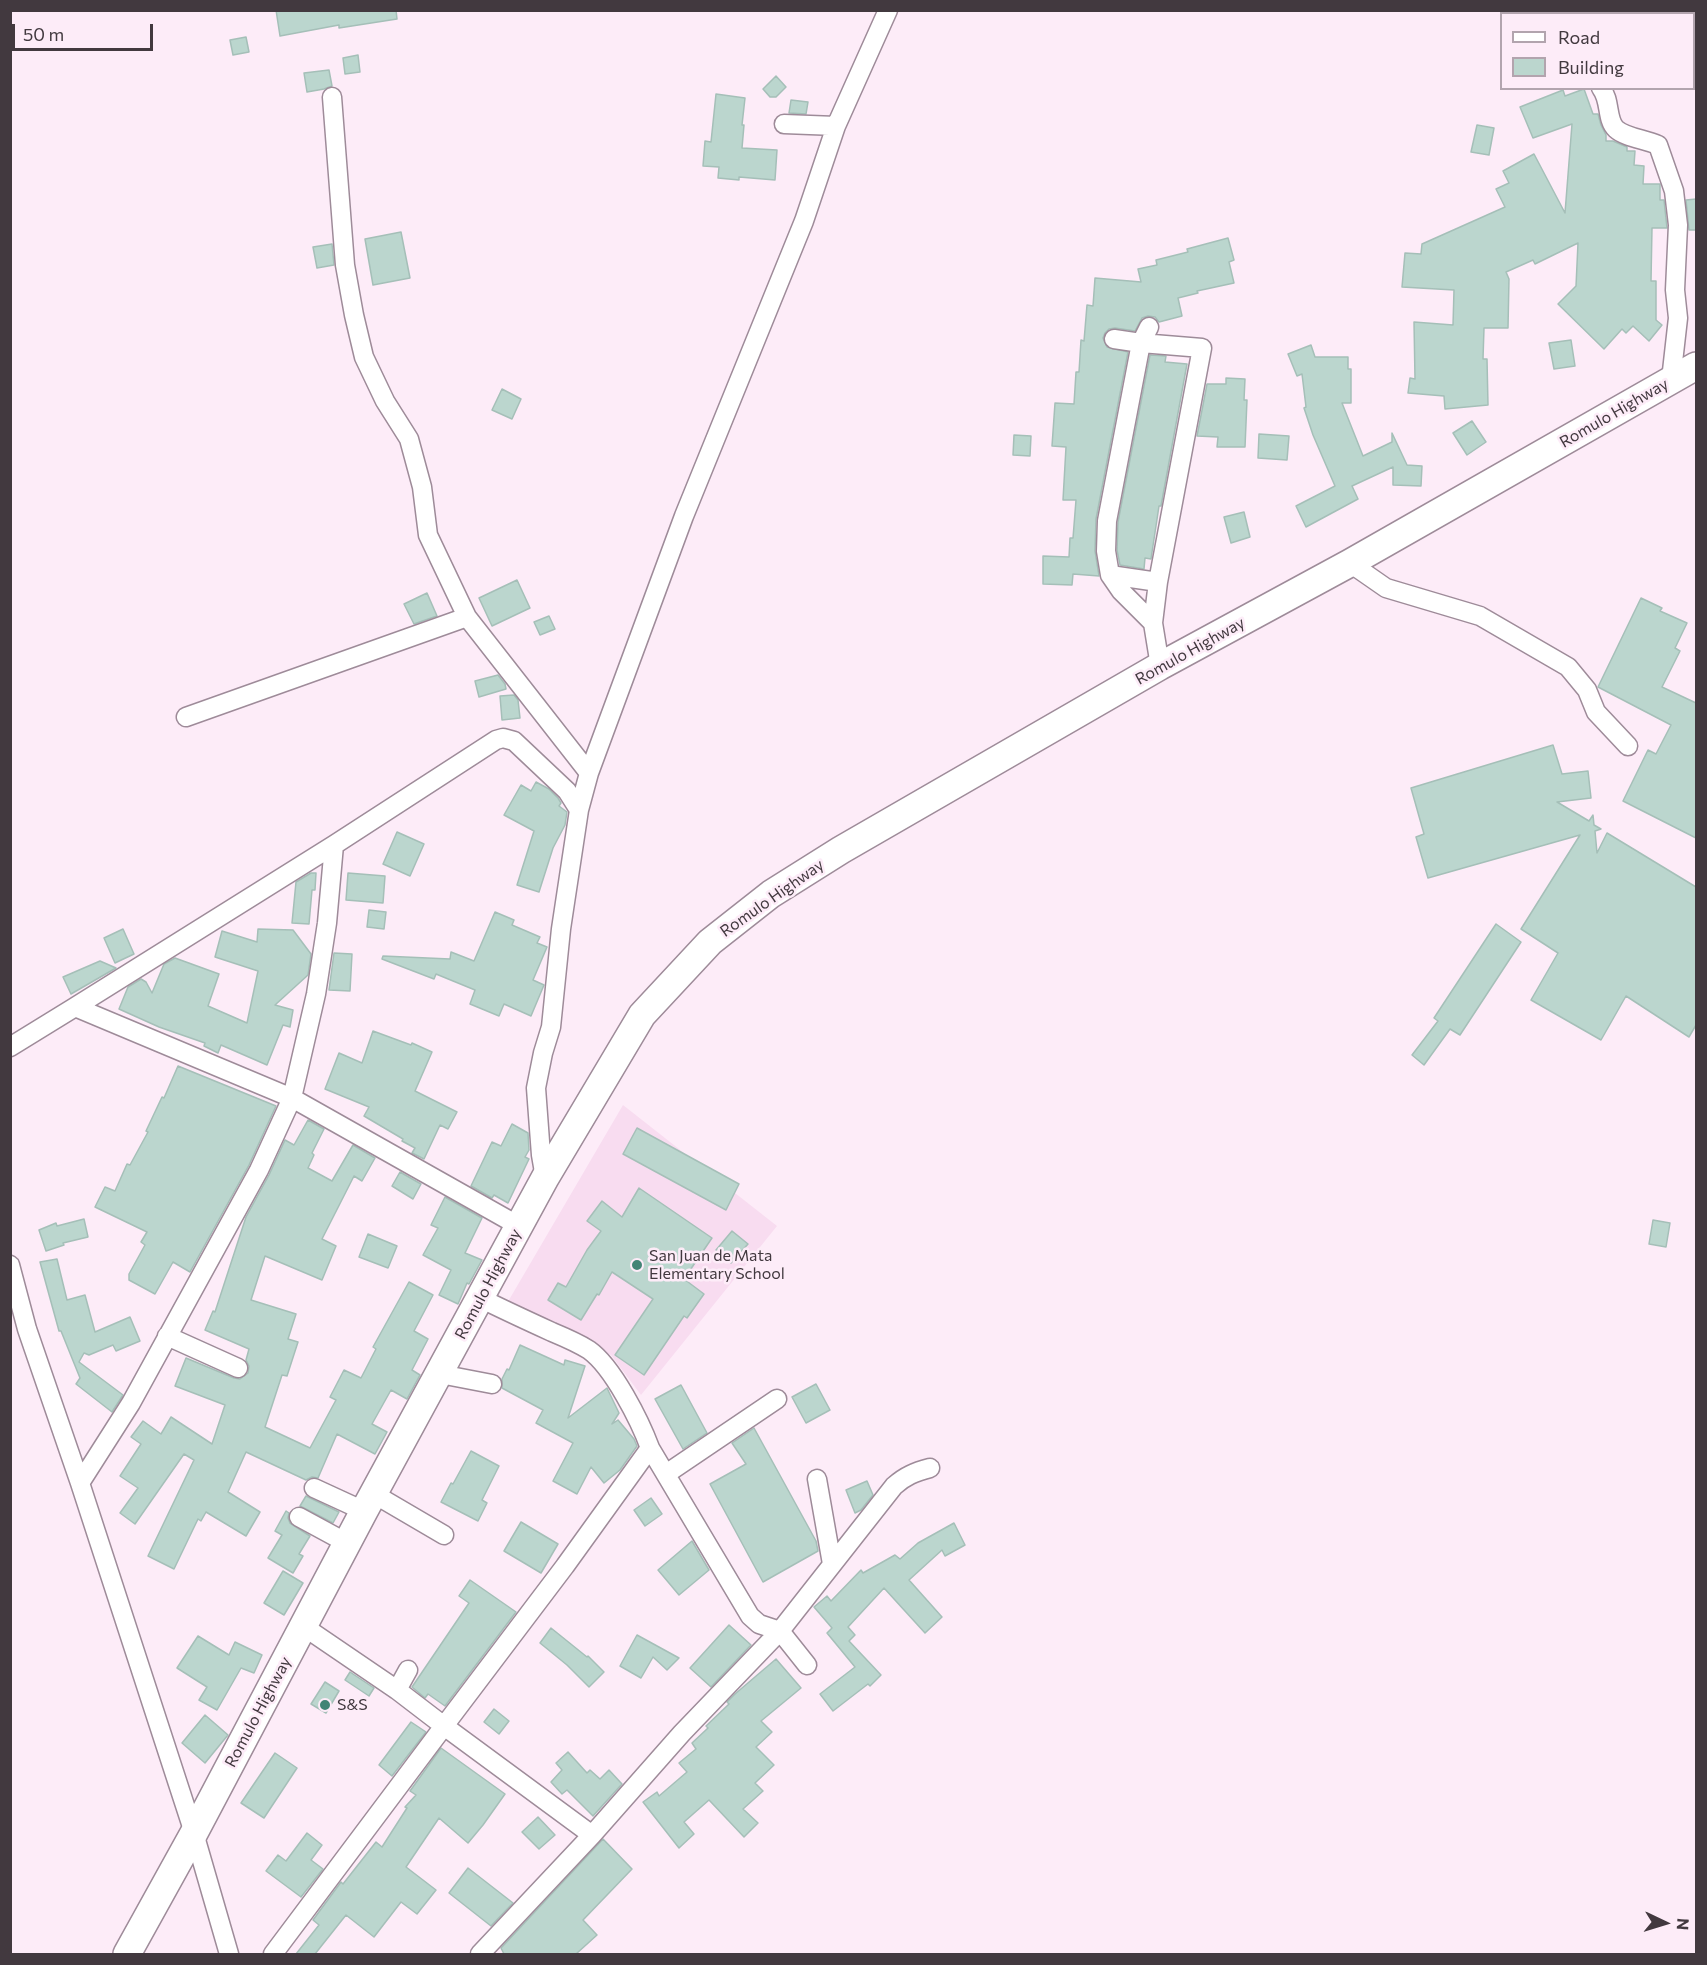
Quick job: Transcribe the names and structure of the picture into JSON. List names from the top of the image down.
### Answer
{
  "streets": {
    "highway": ["Romulo Highway"]
  },
  "places": ["San Juan de Mata Elementary School", "S&S"],
  "legend": ["Road", "Building"],
  "scale_bar": "50 m",
  "north": "right"
}
